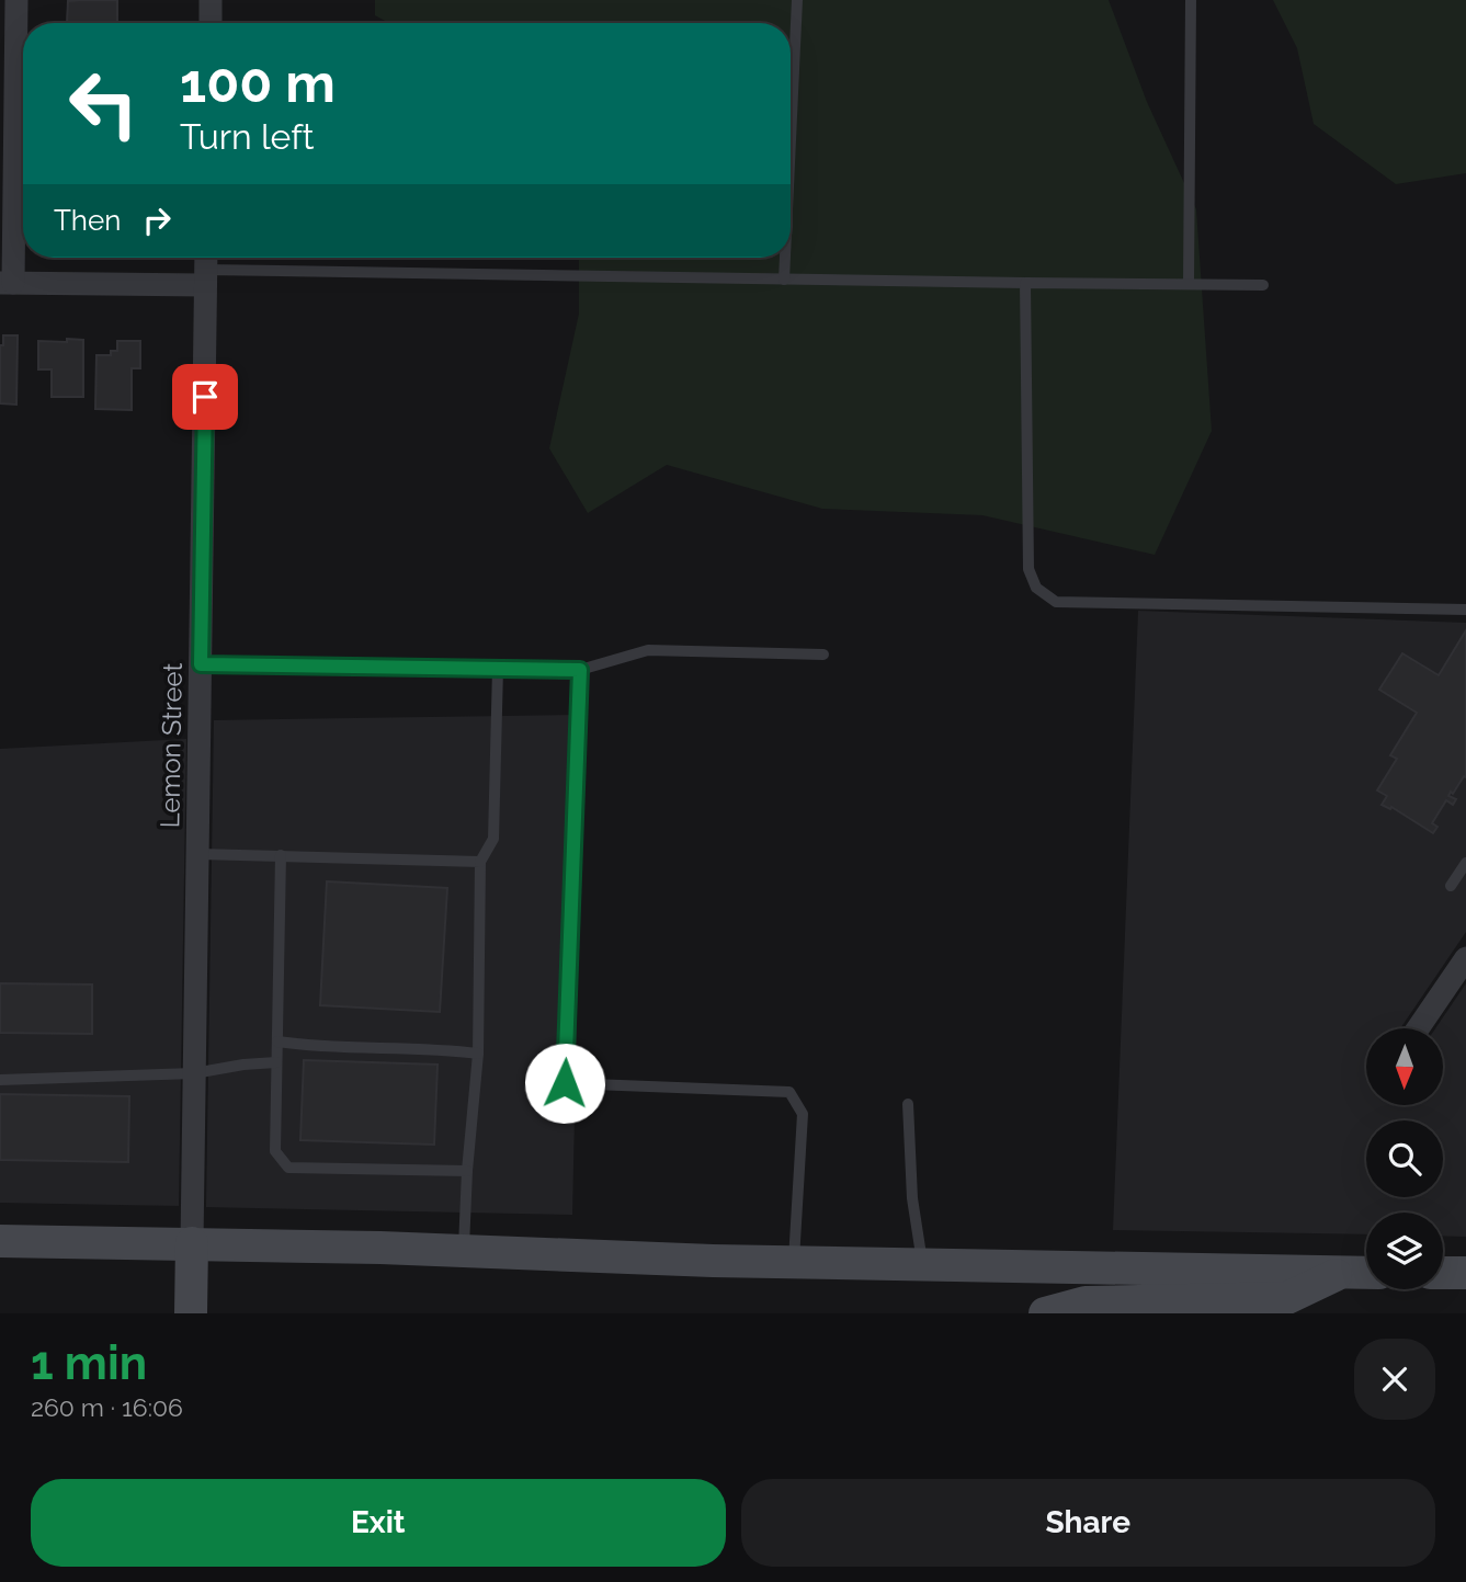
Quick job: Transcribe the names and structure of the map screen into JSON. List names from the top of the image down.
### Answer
{
  "streets": {
    "street": ["Lemon Street"]
  },
  "north": "bottom",
  "page": {
    "turn": ["100 m", "Turn left"],
    "then": "Then",
    "heading": ["1 min", "260 m · 16:06"],
    "buttons": ["Exit", "Share"]
  }
}
